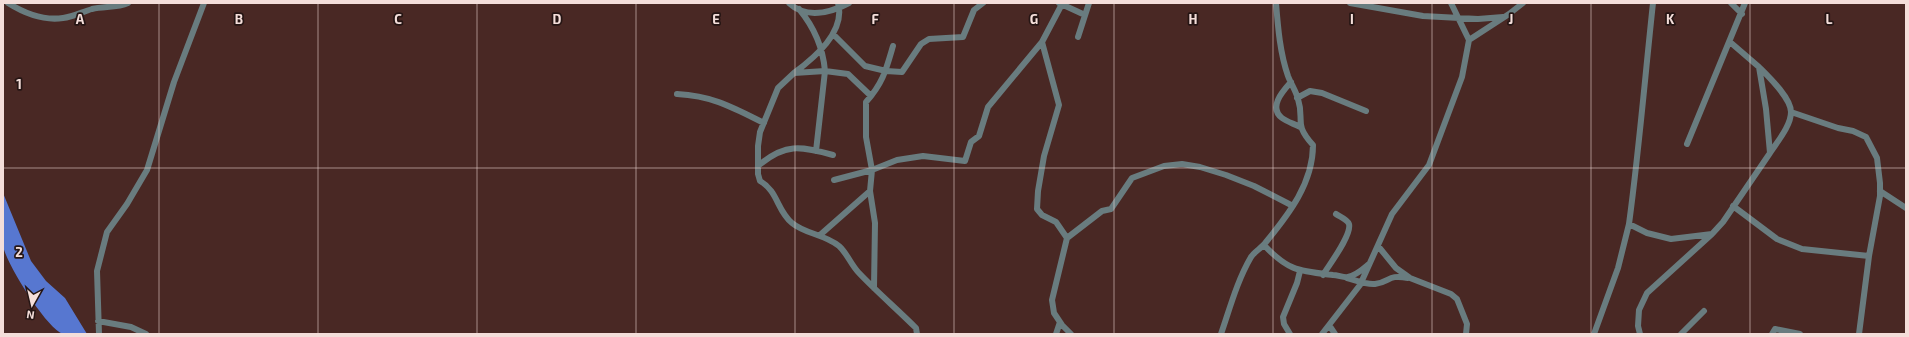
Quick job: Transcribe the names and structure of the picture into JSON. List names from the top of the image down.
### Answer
{
  "north": "bottom",
  "grid": {
    "columns": [
      "A",
      "B",
      "C",
      "D",
      "E",
      "F",
      "G",
      "H",
      "I",
      "J",
      "K",
      "L"
    ],
    "rows": ["1", "2"]
  }
}
